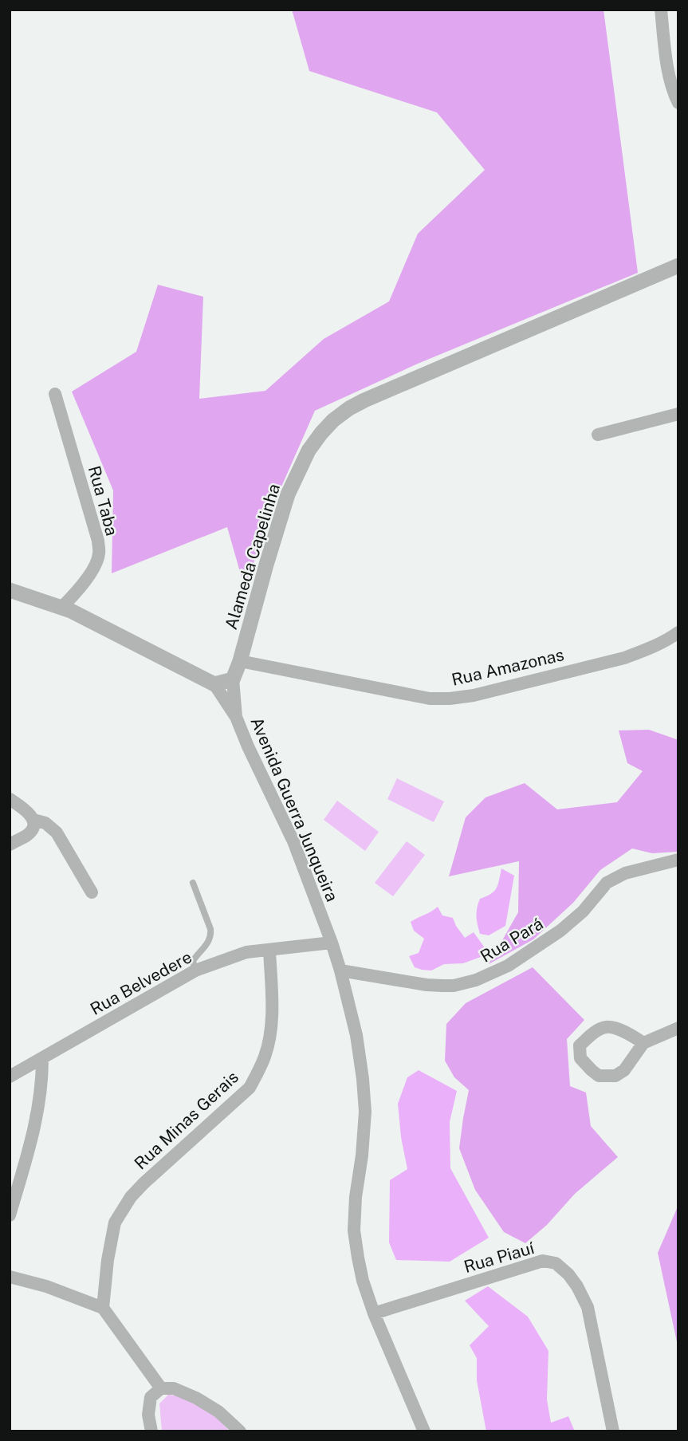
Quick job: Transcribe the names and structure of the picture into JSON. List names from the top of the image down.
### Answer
{
  "streets": {
    "street": [
      "Rua Taba",
      "Alameda Capelinha",
      "Rua Amazonas",
      "Avenida Guerra Junqueira",
      "Rua Pará",
      "Rua Belvedere",
      "Rua Minas Gerais",
      "Rua Piauí"
    ]
  },
  "crossings": [
    ["Alameda Capelinha", "Rua Amazonas"],
    ["Alameda Capelinha", "Avenida Guerra Junqueira"],
    ["Avenida Guerra Junqueira", "Rua Pará"],
    ["Avenida Guerra Junqueira", "Rua Belvedere"],
    ["Avenida Guerra Junqueira", "Rua Piauí"],
    ["Rua Belvedere", "Rua Minas Gerais"]
  ]
}
